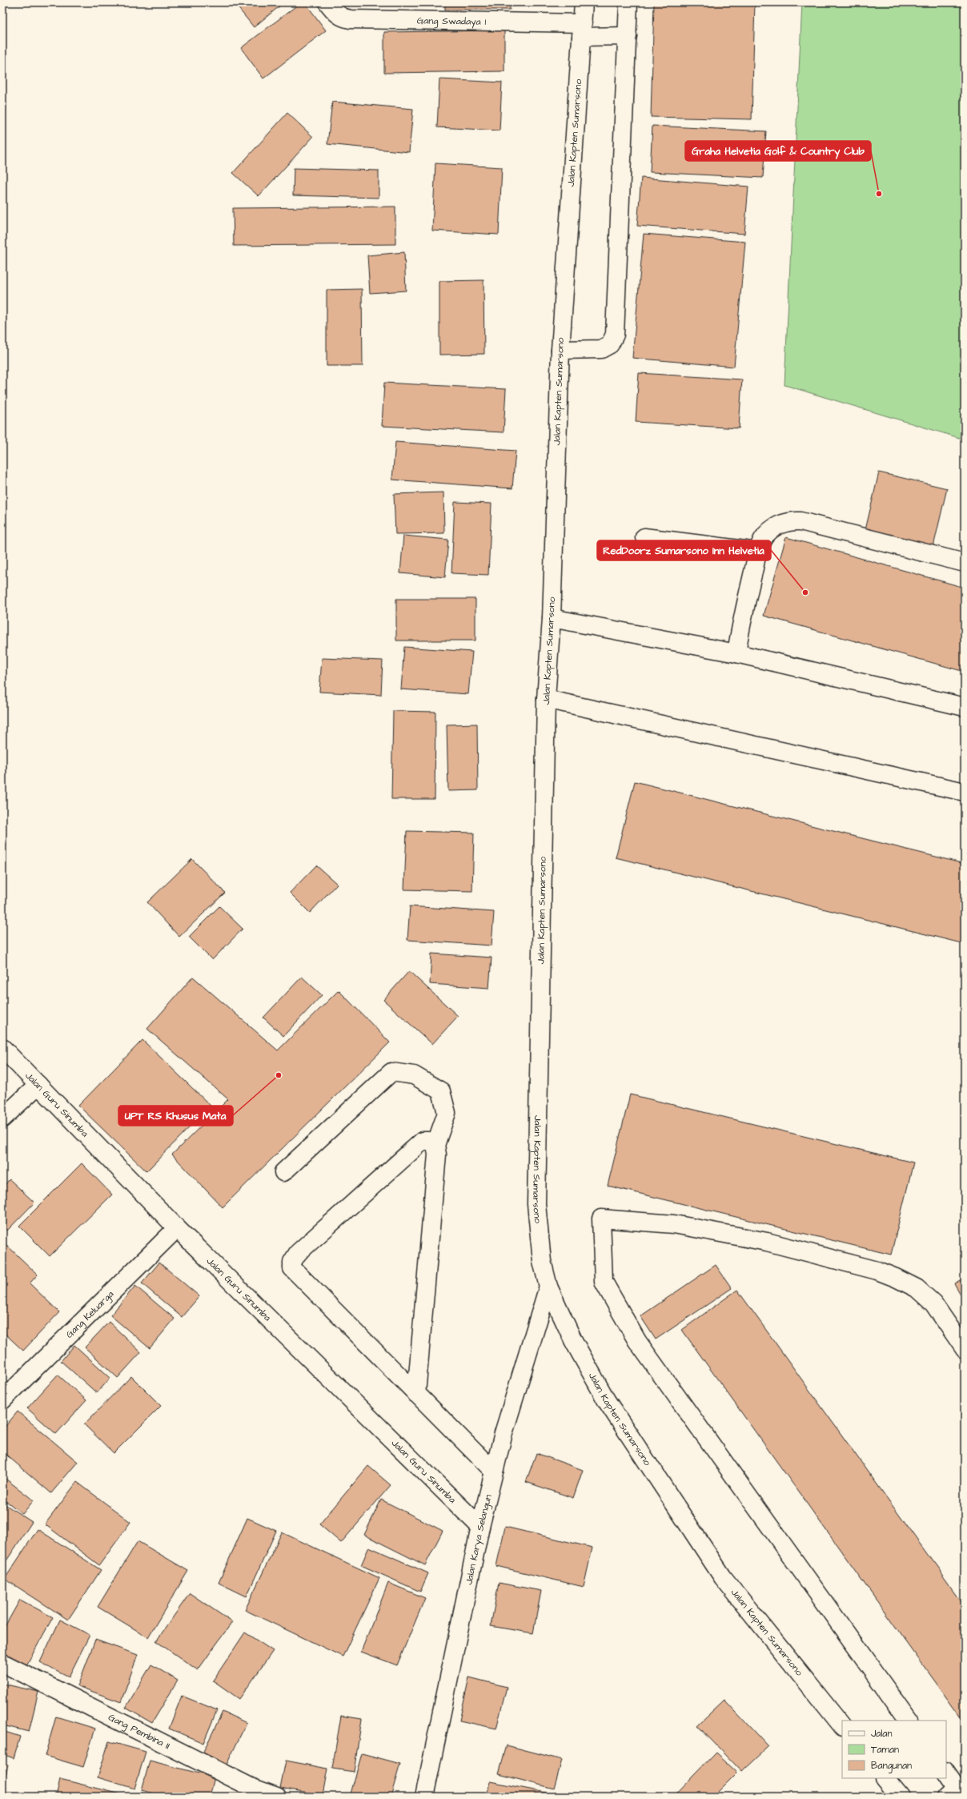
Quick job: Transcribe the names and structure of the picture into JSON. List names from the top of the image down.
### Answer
{
  "streets": {
    "main road": [
      "Gang Swadaya 1",
      "Jalan Kapten Sumarsono",
      "Jalan Guru Sinumba",
      "Gang Keluarga",
      "Jalan Karya Selangun",
      "Gang Pembina II"
    ]
  },
  "crossings": [
    ["Gang Swadaya 1", "Jalan Kapten Sumarsono"],
    ["Jalan Kapten Sumarsono", "Jalan Karya Selangun"],
    ["Jalan Guru Sinumba", "Gang Keluarga"],
    ["Jalan Guru Sinumba", "Jalan Karya Selangun"]
  ],
  "places": ["Graha Helvetia Golf & Country Club", "RedDoorz Sumarsono Inn Helvetia", "UPT RS Khusus Mata"],
  "legend": ["Jalan", "Taman", "Bangunan"]
}
